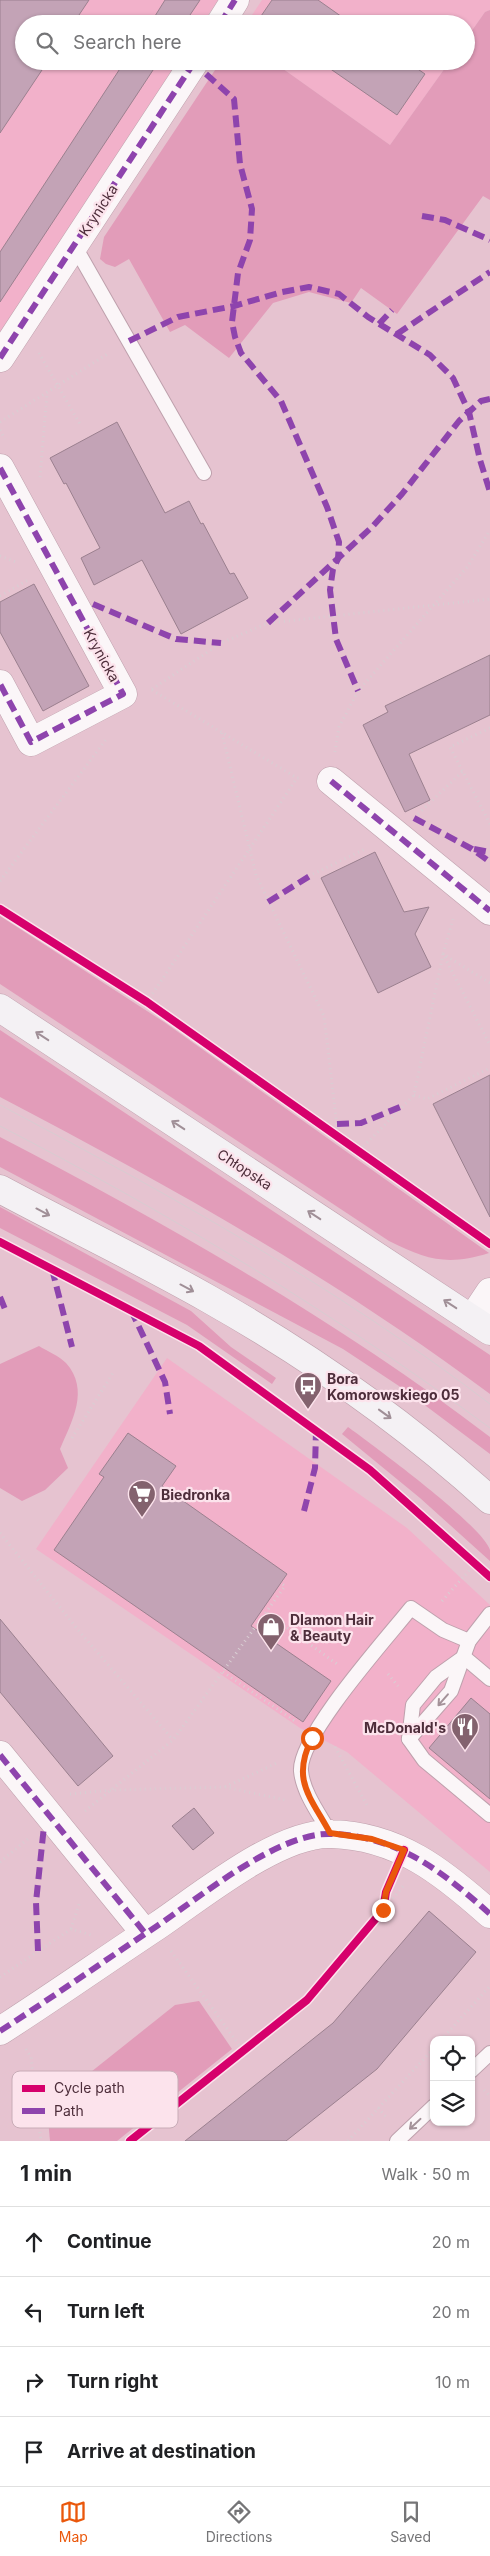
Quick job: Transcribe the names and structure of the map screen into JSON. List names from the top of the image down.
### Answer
{
  "streets": {
    "main road": ["Chłopska"],
    "street": ["Krynicka"]
  },
  "places": {
    "bus stop": ["Bora Komorowskiego 05"],
    "supermarket": ["Biedronka"],
    "shop": ["DIamon Hair & Beauty"],
    "restaurant": ["McDonald's"]
  },
  "legend": ["Cycle path", "Path"],
  "page": {
    "search": "Search here",
    "heading": ["1 min", "Walk · 50 m"],
    "list": [
      ["Continue", "20 m"],
      ["Turn left", "20 m"],
      ["Turn right", "10 m"],
      "Arrive at destination"
    ],
    "nav": ["Map", "Directions", "Saved"]
  }
}
